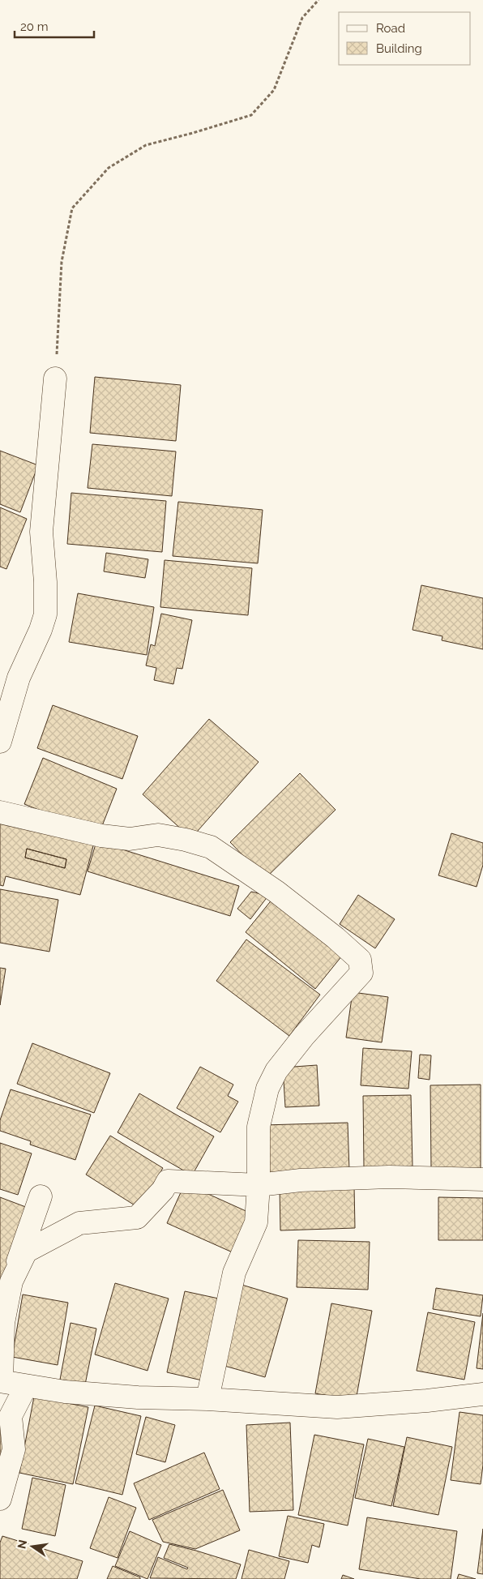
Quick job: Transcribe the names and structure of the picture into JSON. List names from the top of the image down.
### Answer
{
  "legend": ["Road", "Building"],
  "scale_bar": "20 m",
  "north": "left"
}
